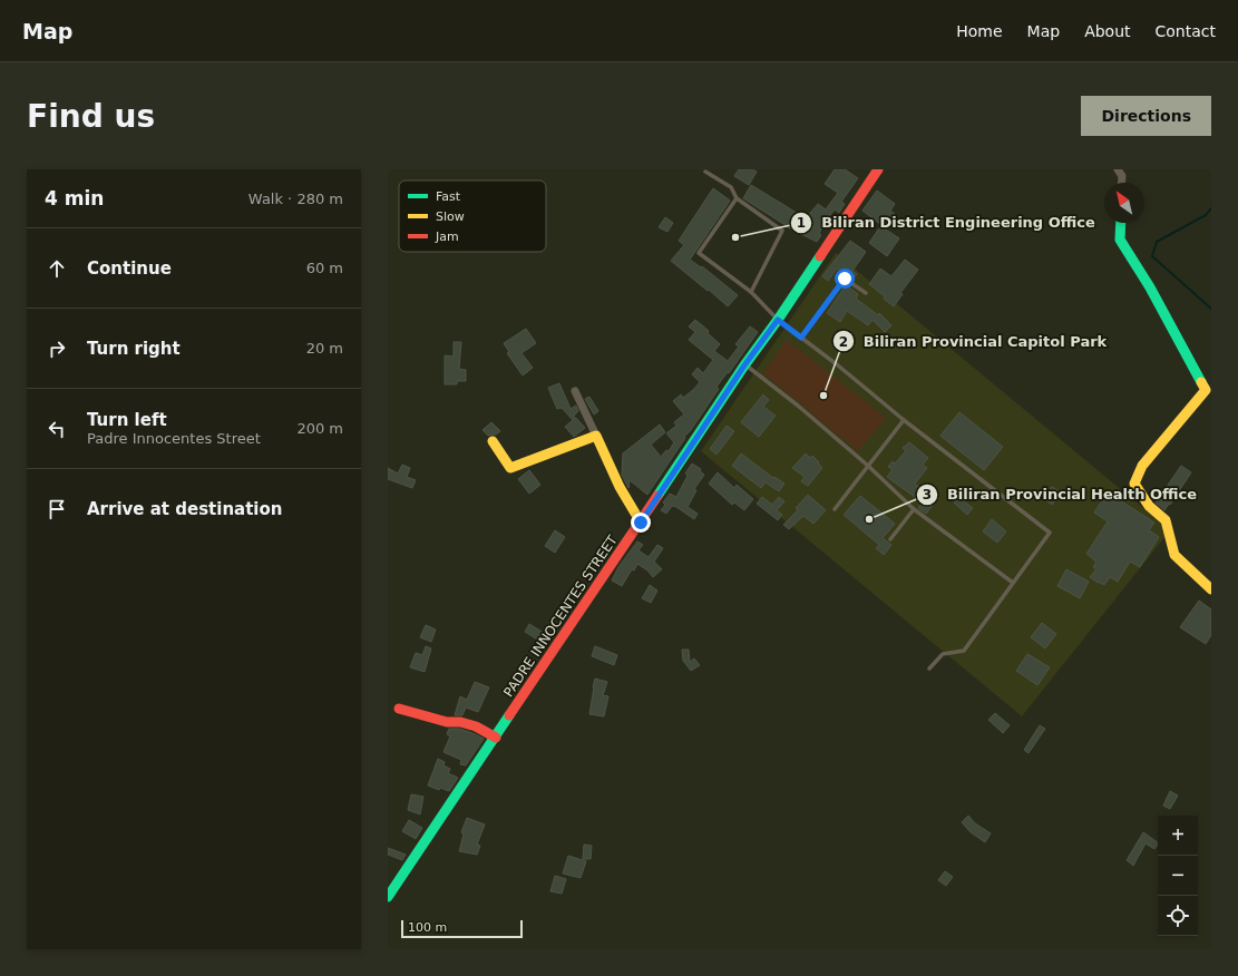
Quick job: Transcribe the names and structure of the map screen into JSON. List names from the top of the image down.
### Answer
{
  "streets": {
    "main road": ["PADRE INNOCENTES STREET"]
  },
  "places": ["Biliran District Engineering Office", "Biliran Provincial Capitol Park", "Biliran Provincial Health Office"],
  "legend": ["Fast", "Slow", "Jam"],
  "scale_bar": "100 m",
  "north": "top left",
  "page": {
    "header": "Map",
    "nav": [
      "Home",
      "Map",
      "About",
      "Contact"
    ],
    "buttons": "Directions",
    "title": "Find us",
    "heading": ["4 min", "Walk · 280 m"],
    "list": [
      ["Continue", "60 m"],
      ["Turn right", "20 m"],
      ["Turn left", "Padre Innocentes Street", "200 m"],
      "Arrive at destination"
    ],
    "map_buttons": ["+", "−"],
    "scale": "100 m"
  }
}
